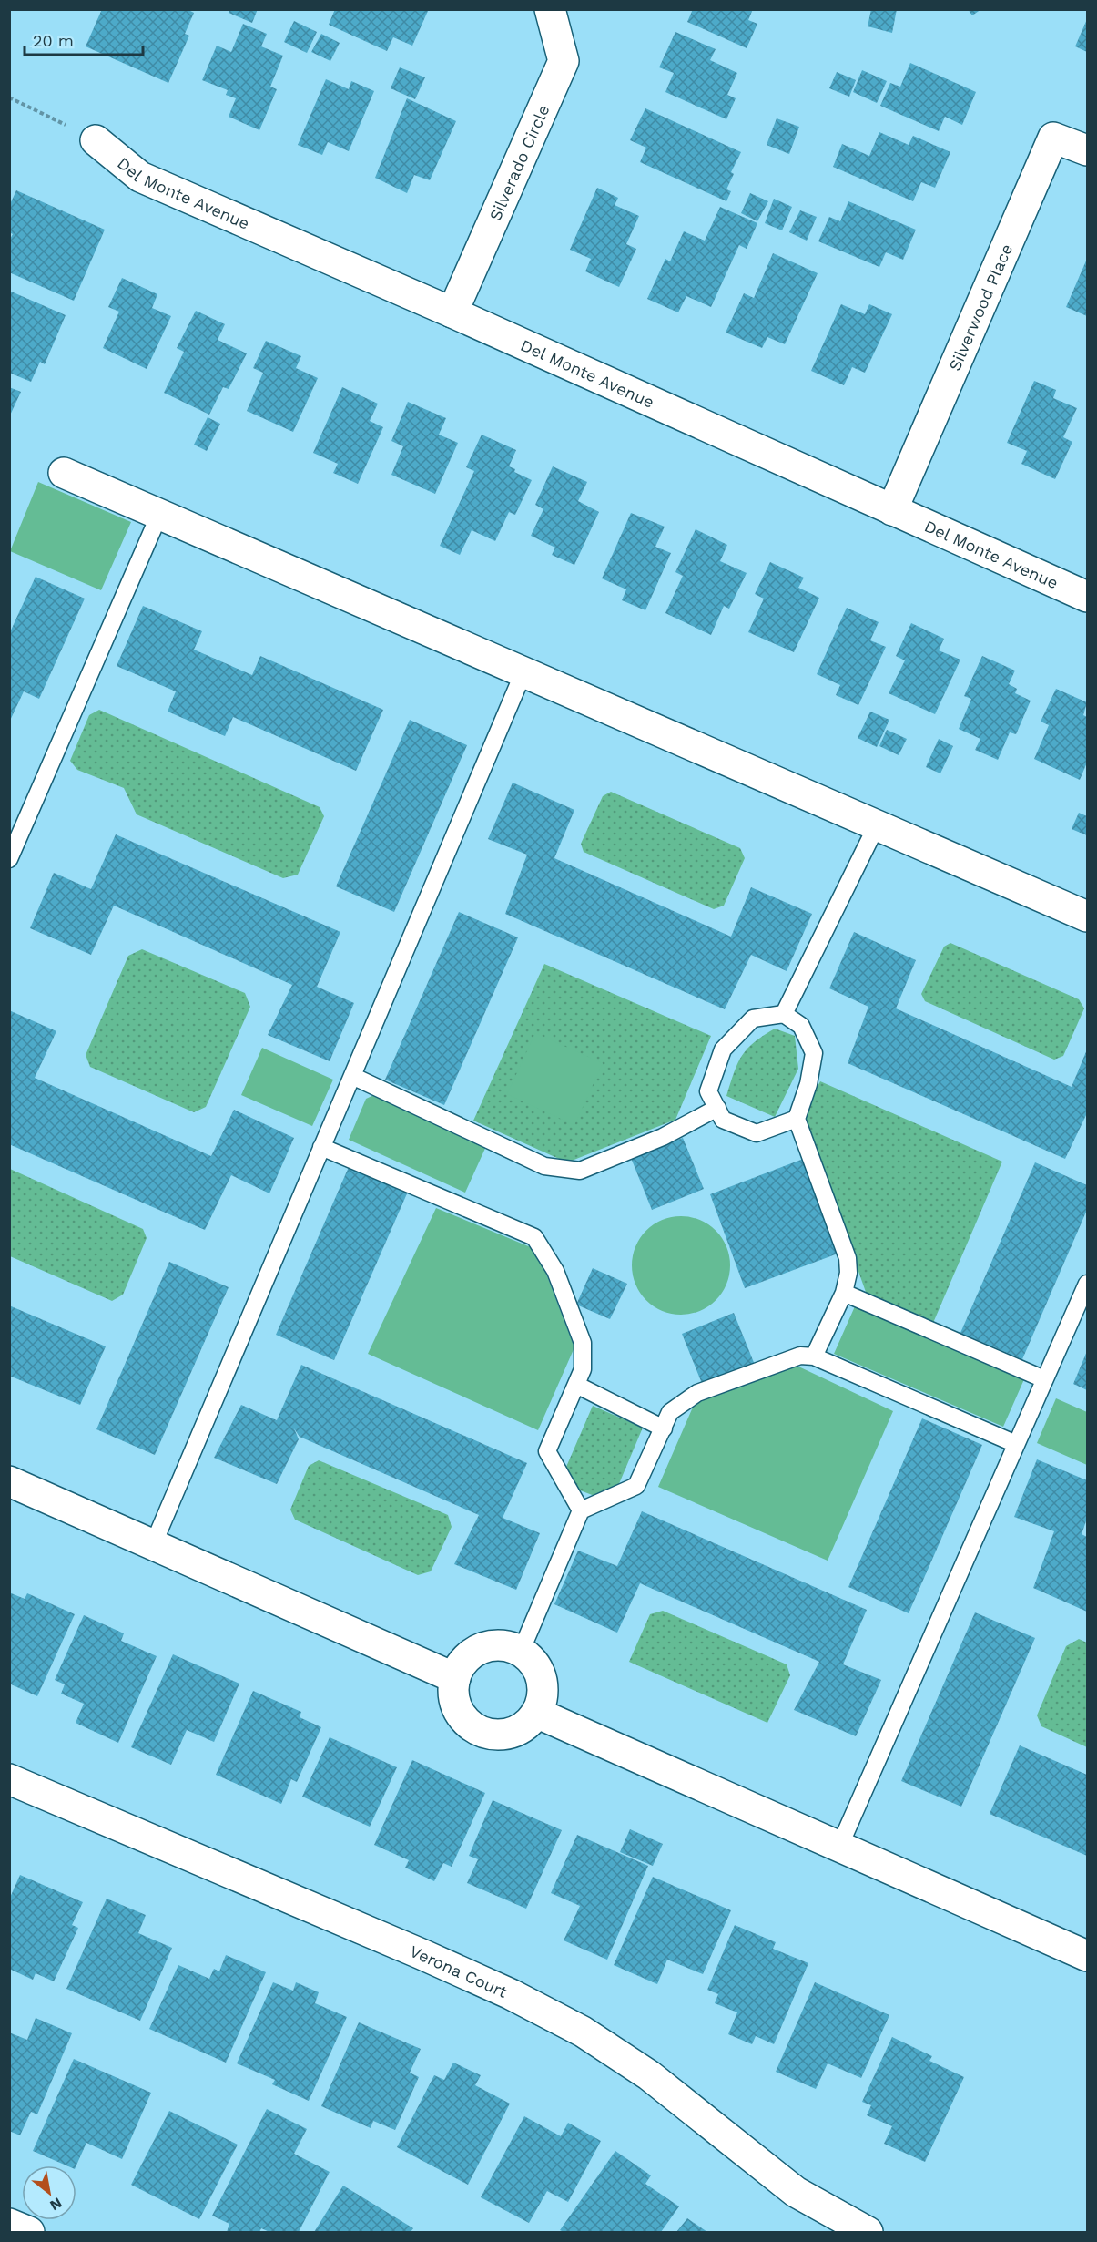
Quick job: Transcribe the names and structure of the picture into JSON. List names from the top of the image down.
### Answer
{
  "streets": {
    "street": [
      "Silverado Circle",
      "Del Monte Avenue",
      "Silverwood Place",
      "Verona Court"
    ]
  },
  "crossings": [
    ["Silverado Circle", "Del Monte Avenue"],
    ["Del Monte Avenue", "Silverwood Place"]
  ],
  "scale_bar": "20 m",
  "north": "bottom right"
}
